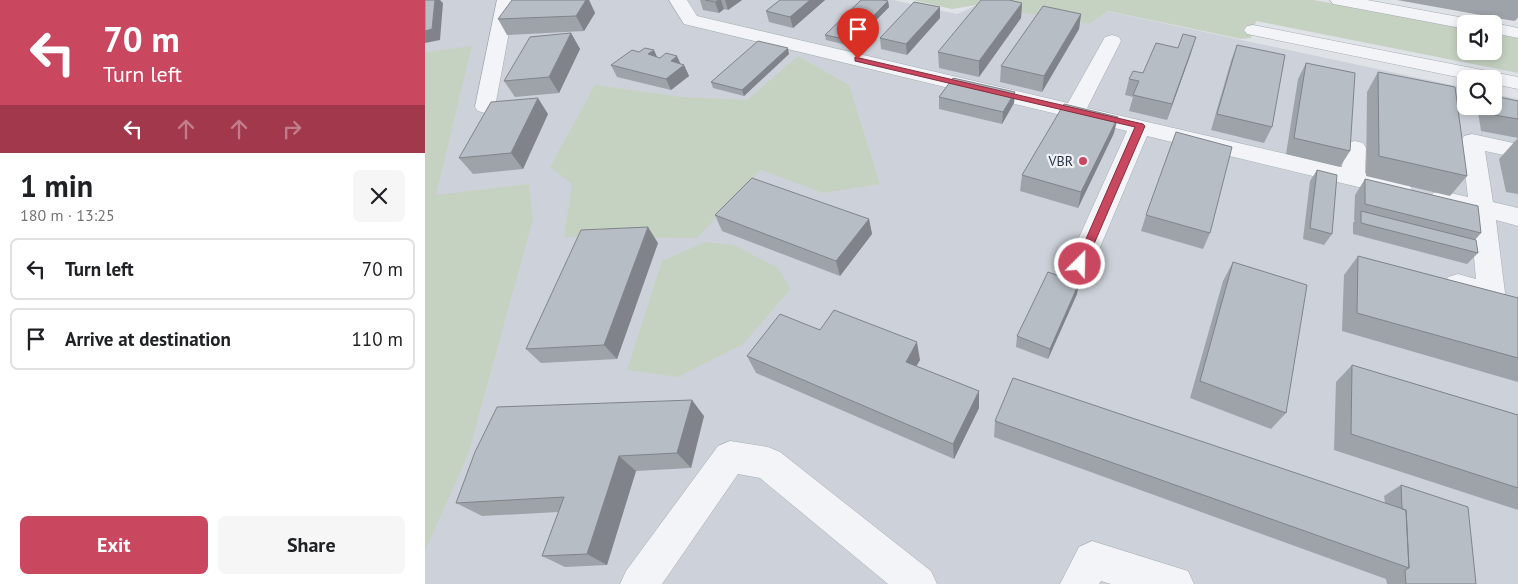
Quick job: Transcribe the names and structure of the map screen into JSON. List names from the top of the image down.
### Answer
{
  "places": ["VBR"],
  "page": {
    "turn": ["70 m", "Turn left"],
    "heading": ["1 min", "180 m · 13:25"],
    "list": [
      {
        "name": "Turn left",
        "value": "70 m"
      },
      {
        "name": "Arrive at destination",
        "value": "110 m"
      }
    ],
    "buttons": ["Exit", "Share"]
  }
}
